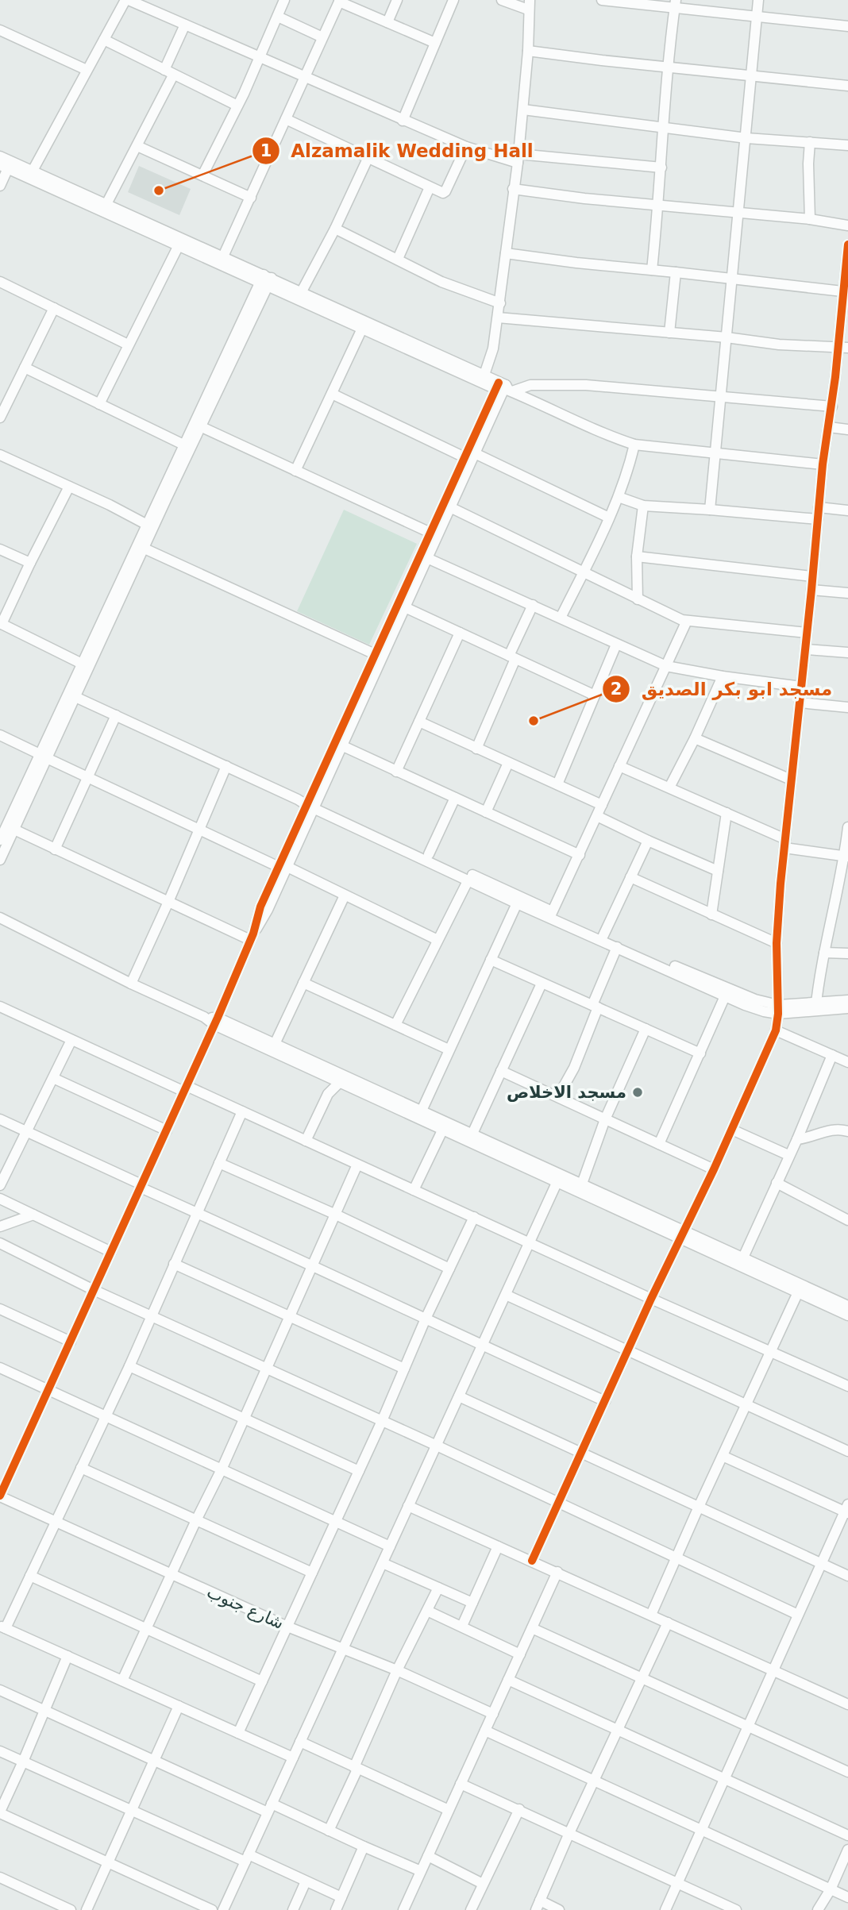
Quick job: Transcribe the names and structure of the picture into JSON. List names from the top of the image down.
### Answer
{
  "streets": {
    "street": ["شارع جنوب"]
  },
  "places": ["Alzamalik Wedding Hall", "مسجد ابو بكر الصديق", "مسجد الاخلاص"]
}
